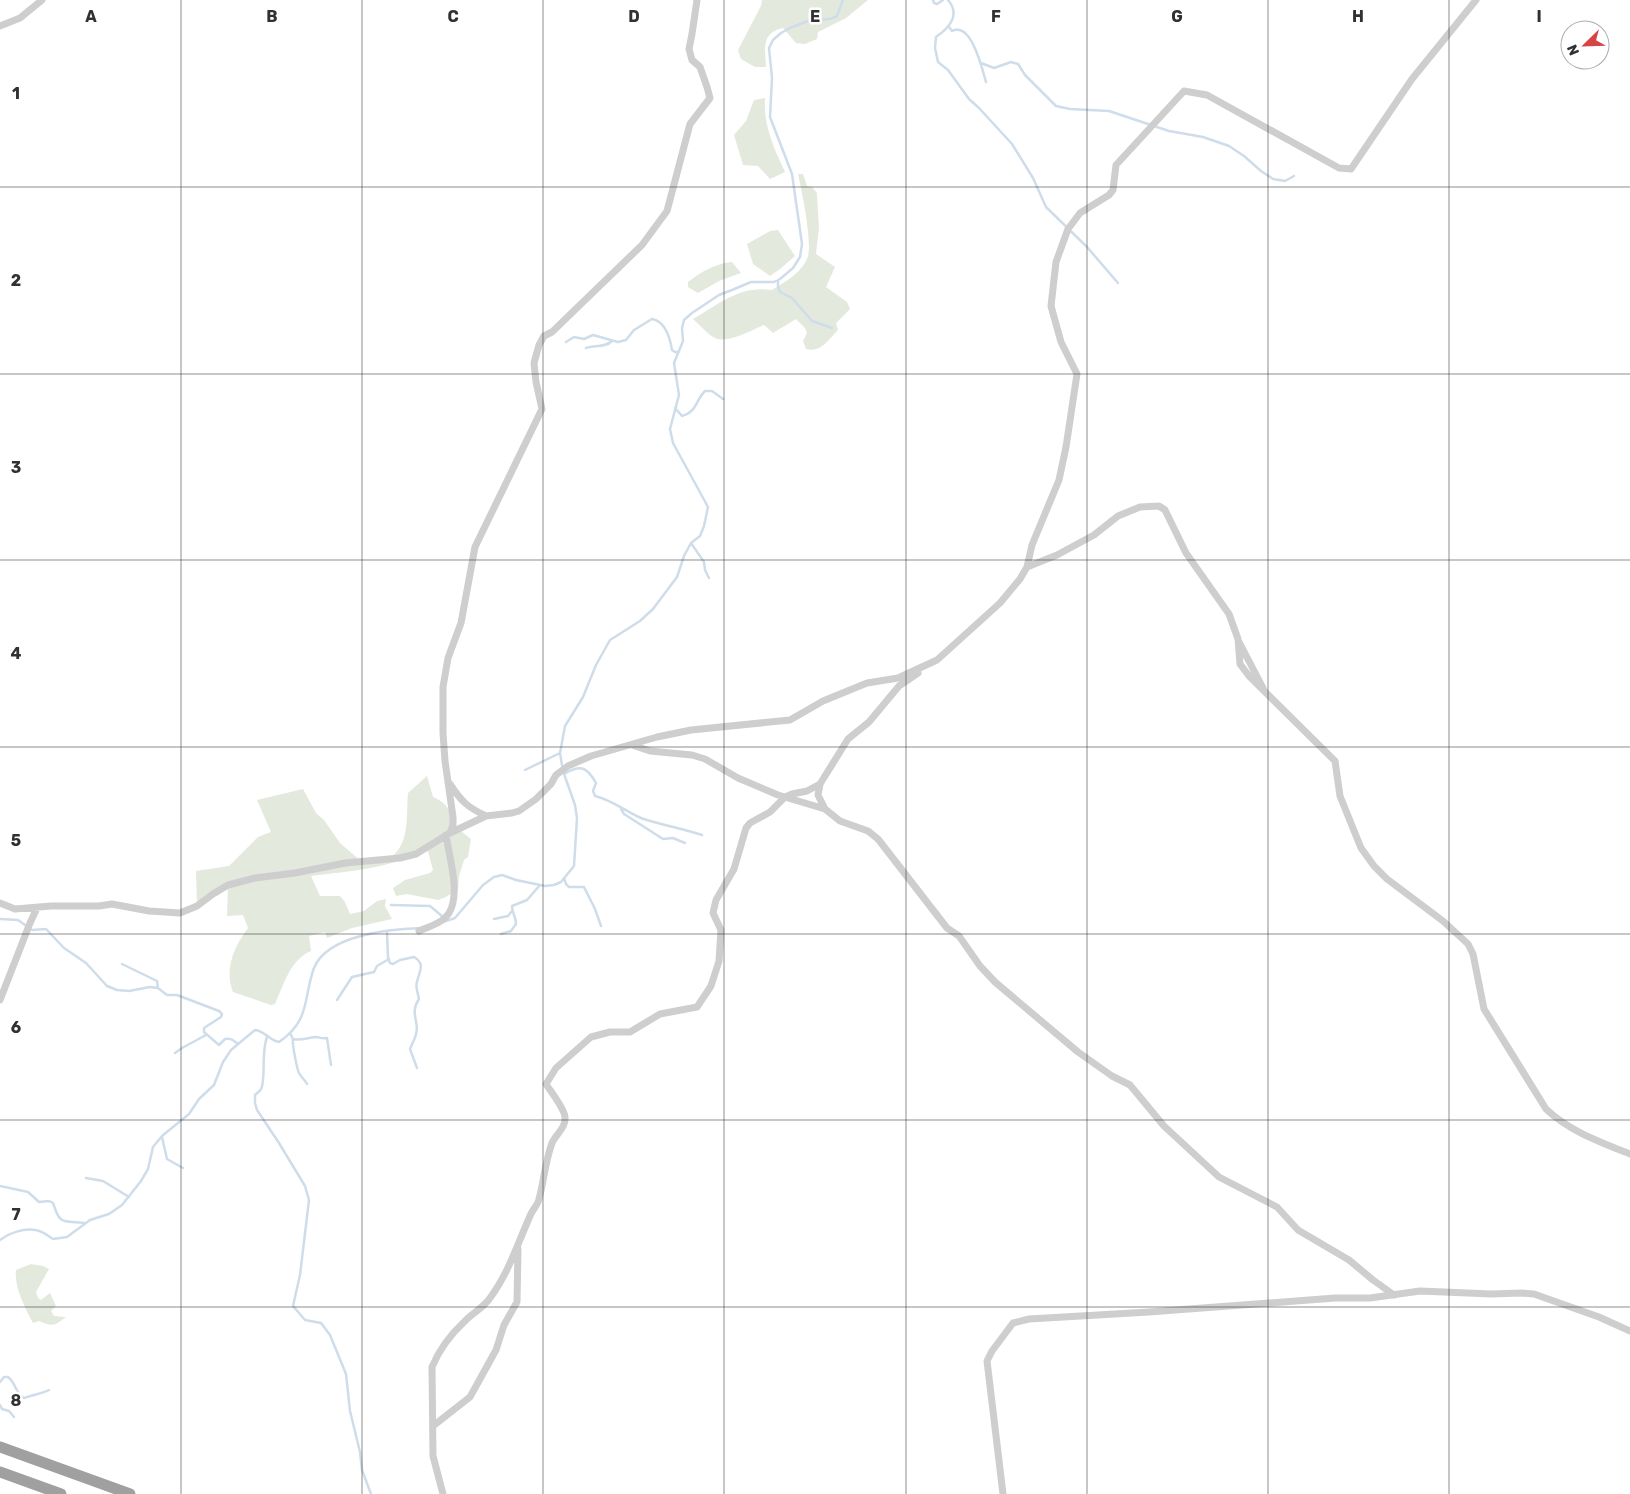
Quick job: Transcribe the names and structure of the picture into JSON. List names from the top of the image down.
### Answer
{
  "north": "bottom left",
  "grid": {
    "columns": [
      "A",
      "B",
      "C",
      "D",
      "E",
      "F",
      "G",
      "H",
      "I"
    ],
    "rows": [
      "1",
      "2",
      "3",
      "4",
      "5",
      "6",
      "7",
      "8"
    ]
  }
}
